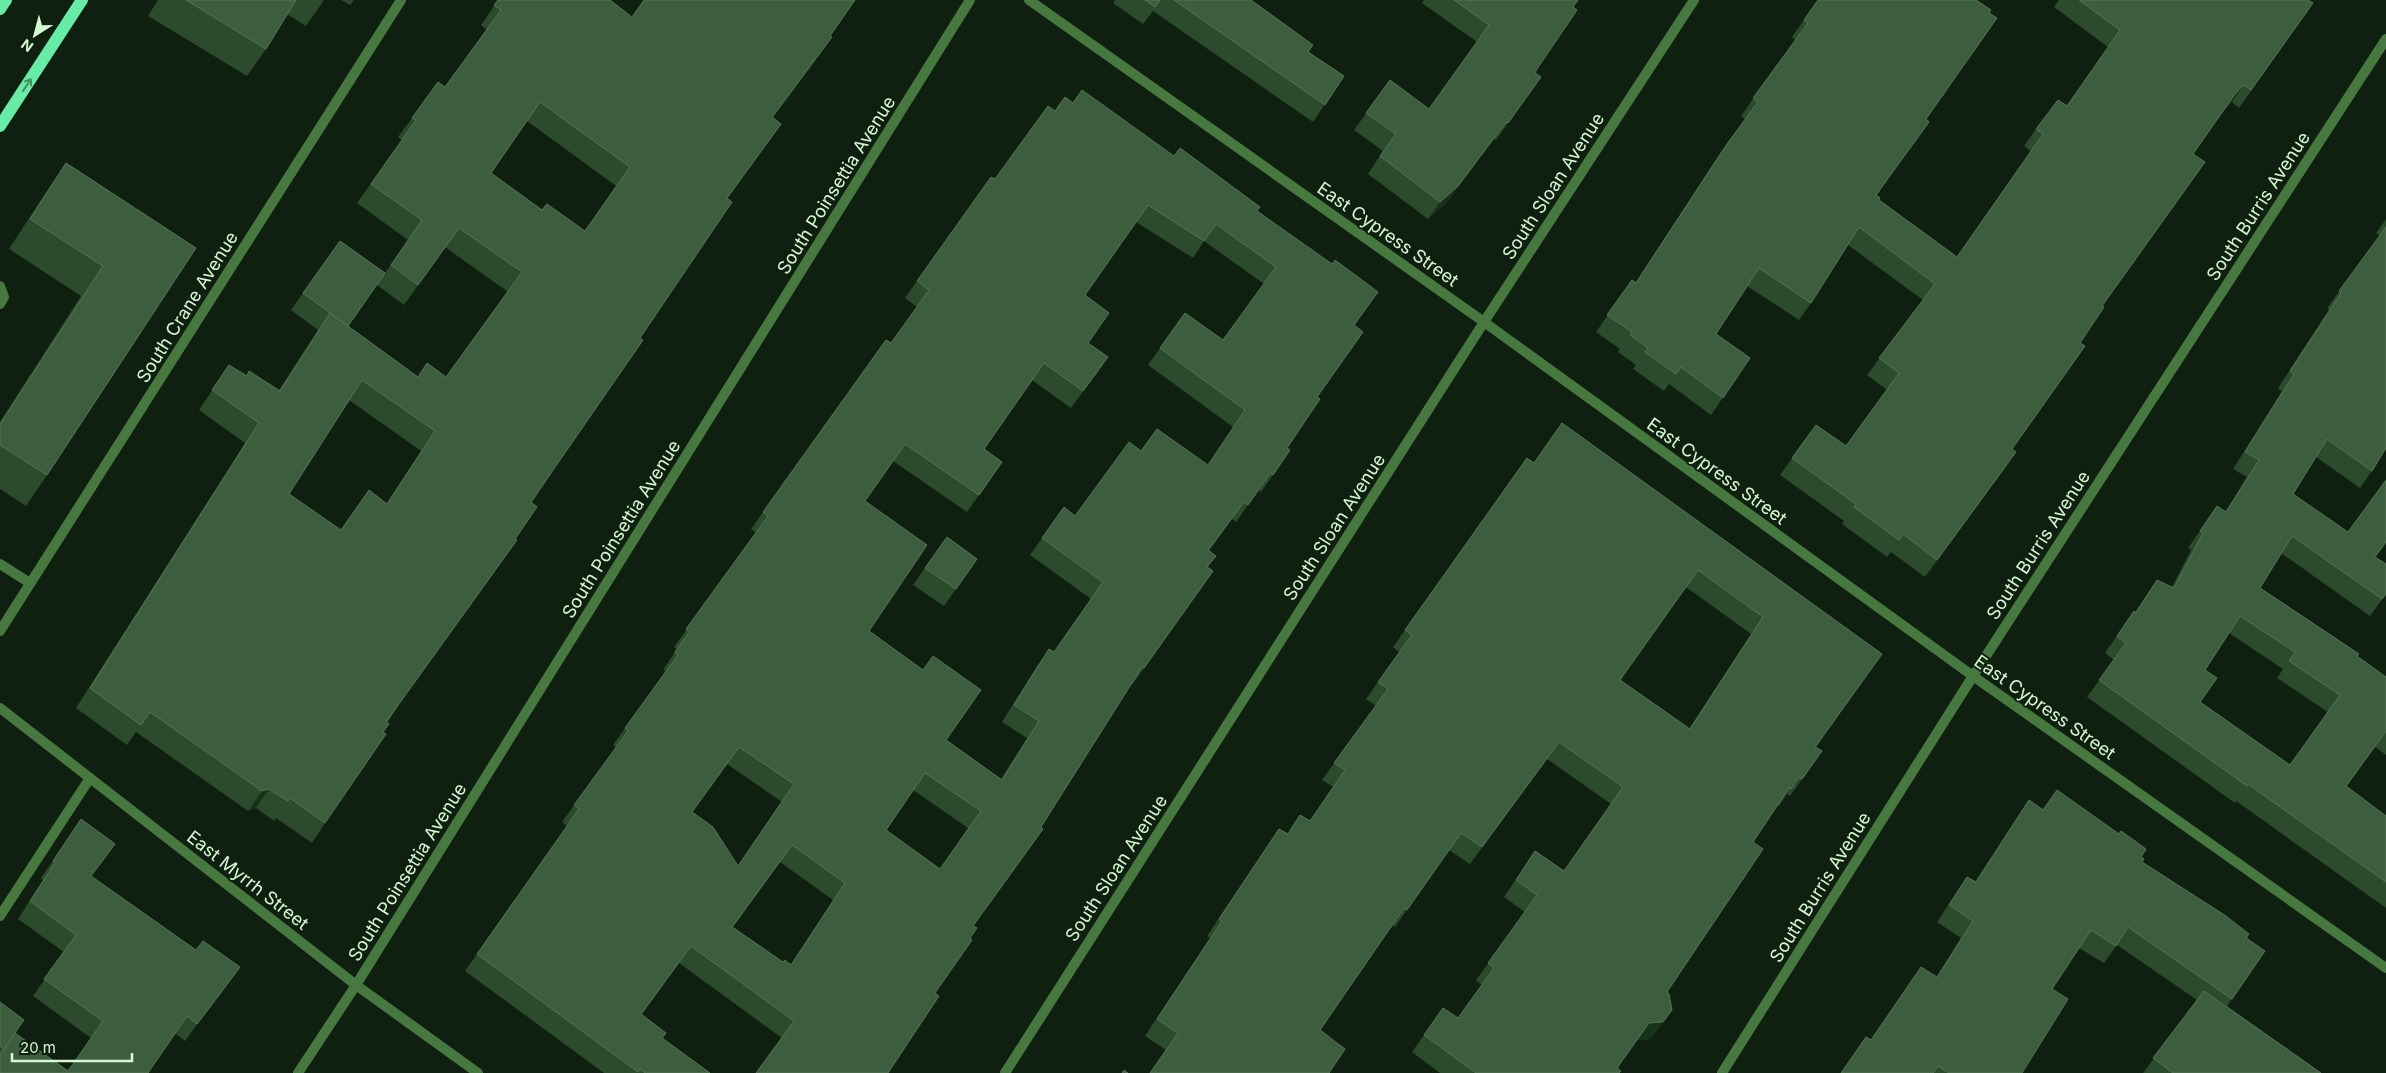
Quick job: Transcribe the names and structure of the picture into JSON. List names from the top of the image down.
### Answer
{
  "streets": {
    "street": [
      "South Poinsettia Avenue",
      "South Sloan Avenue",
      "South Burris Avenue",
      "East Cypress Street",
      "South Crane Avenue",
      "East Myrrh Street"
    ]
  },
  "crossings": [
    ["South Poinsettia Avenue", "East Myrrh Street"],
    ["South Sloan Avenue", "East Cypress Street"],
    ["South Burris Avenue", "East Cypress Street"]
  ],
  "scale_bar": "20 m",
  "north": "bottom left"
}
